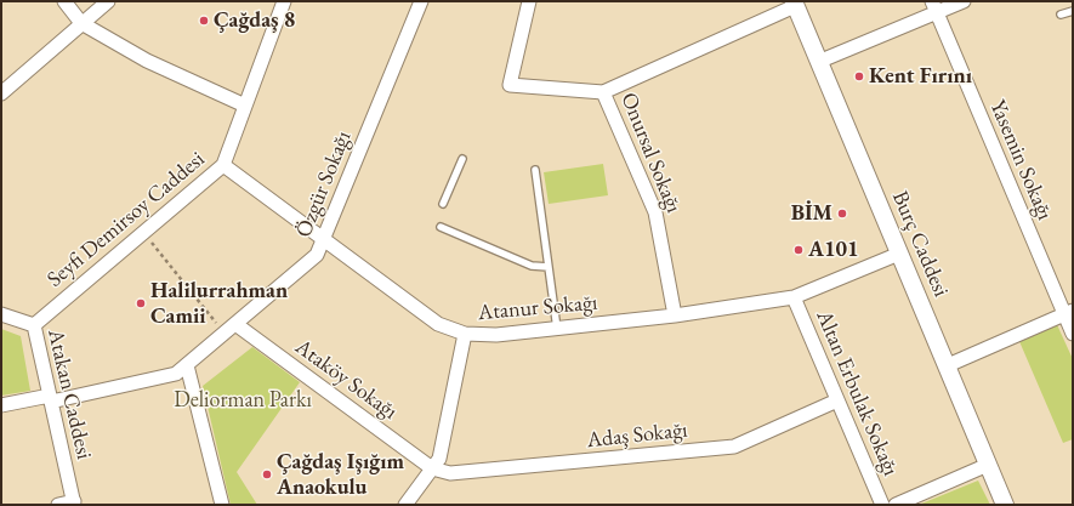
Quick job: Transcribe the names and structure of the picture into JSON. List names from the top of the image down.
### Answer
{
  "streets": {
    "street": [
      "Onursal Sokağı",
      "Yasemin Sokağı",
      "Özgür Sokağı",
      "Seyfi Demirsoy Caddesi",
      "Burç Caddesi",
      "Atanur Sokağı",
      "Ataköy Sokağı",
      "Altan Erbulak Sokağı",
      "Atakan Caddesi",
      "Adaş Sokağı"
    ]
  },
  "crossings": [
    ["Onursal Sokağı", "Atanur Sokağı"],
    ["Özgür Sokağı", "Atanur Sokağı"],
    ["Özgür Sokağı", "Ataköy Sokağı"],
    ["Özgür Sokağı", "Atakan Caddesi"],
    ["Seyfi Demirsoy Caddesi", "Atanur Sokağı"],
    ["Seyfi Demirsoy Caddesi", "Atakan Caddesi"],
    ["Burç Caddesi", "Atanur Sokağı"],
    ["Atanur Sokağı", "Altan Erbulak Sokağı"],
    ["Ataköy Sokağı", "Adaş Sokağı"],
    ["Altan Erbulak Sokağı", "Adaş Sokağı"]
  ],
  "parks": ["Deliorman Parkı"],
  "places": [
    "Çağdaş 8",
    "Kent Fırını",
    "BİM",
    "A101",
    "Halilurrahman Camii",
    "Çağdaş Işığım Anaokulu"
  ]
}
